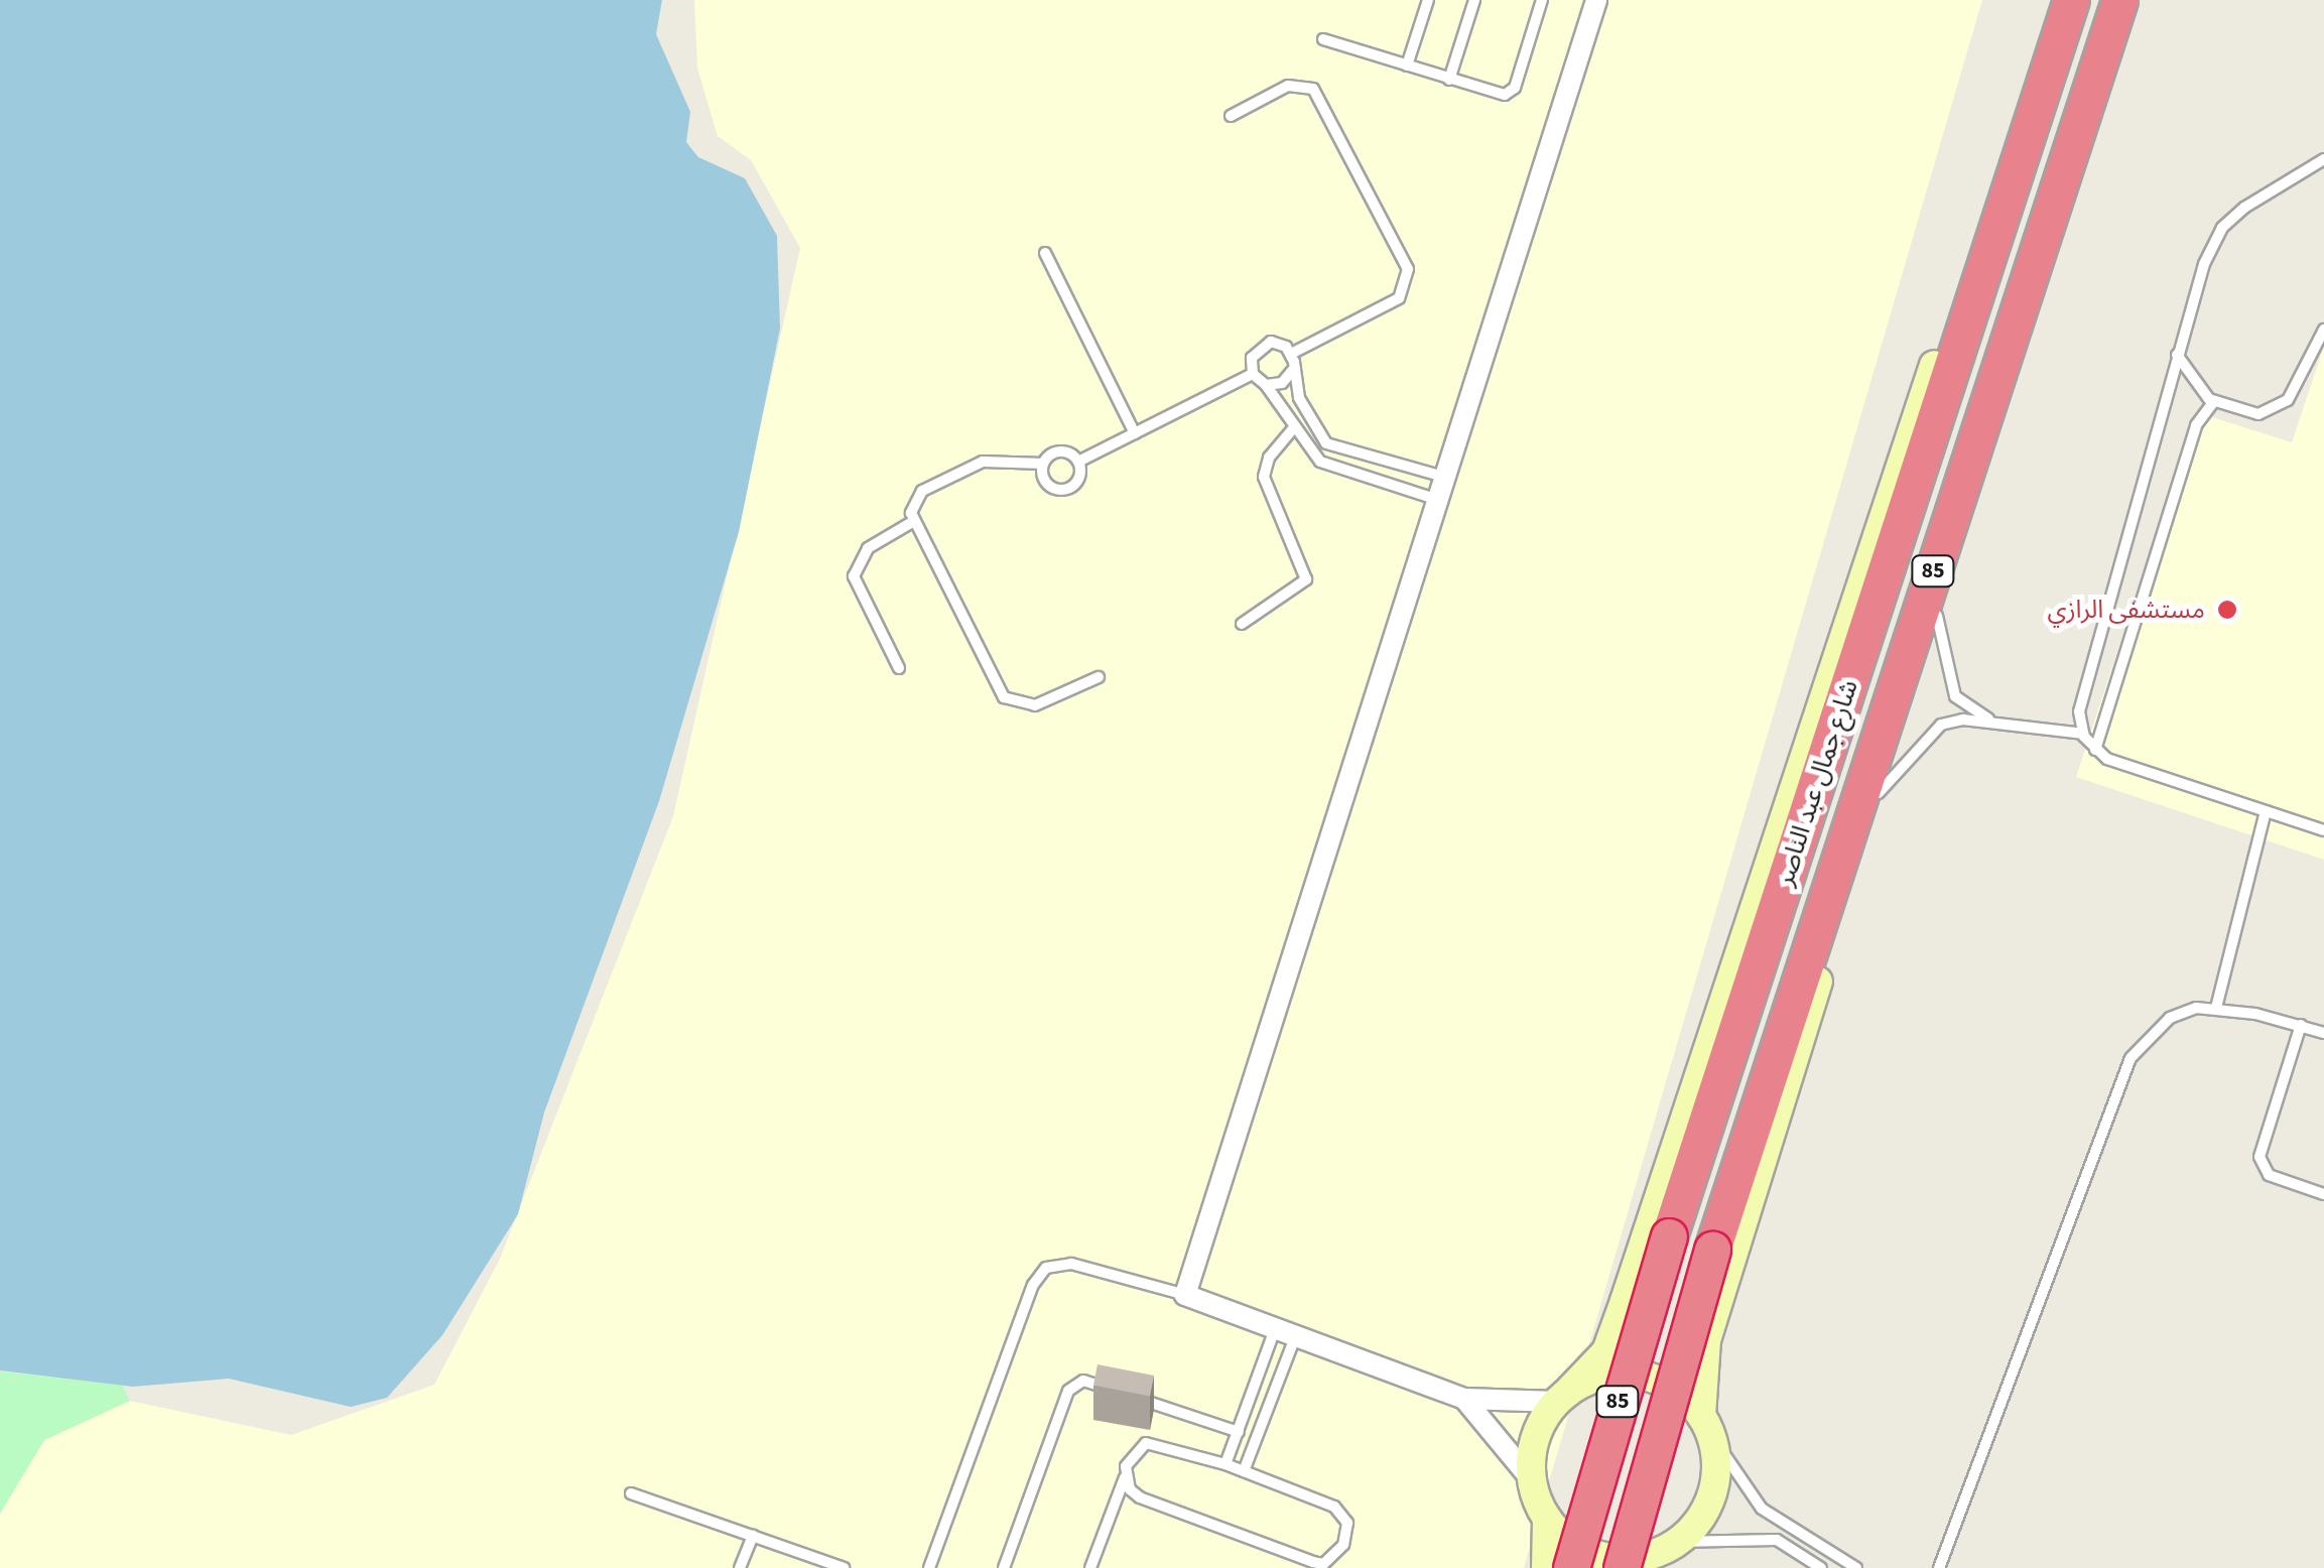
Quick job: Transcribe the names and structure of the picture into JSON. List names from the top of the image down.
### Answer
{
  "streets": {
    "highway": ["85", "شارع جمال عبد الناصر"]
  },
  "places": ["مستشفى الرازي"]
}
